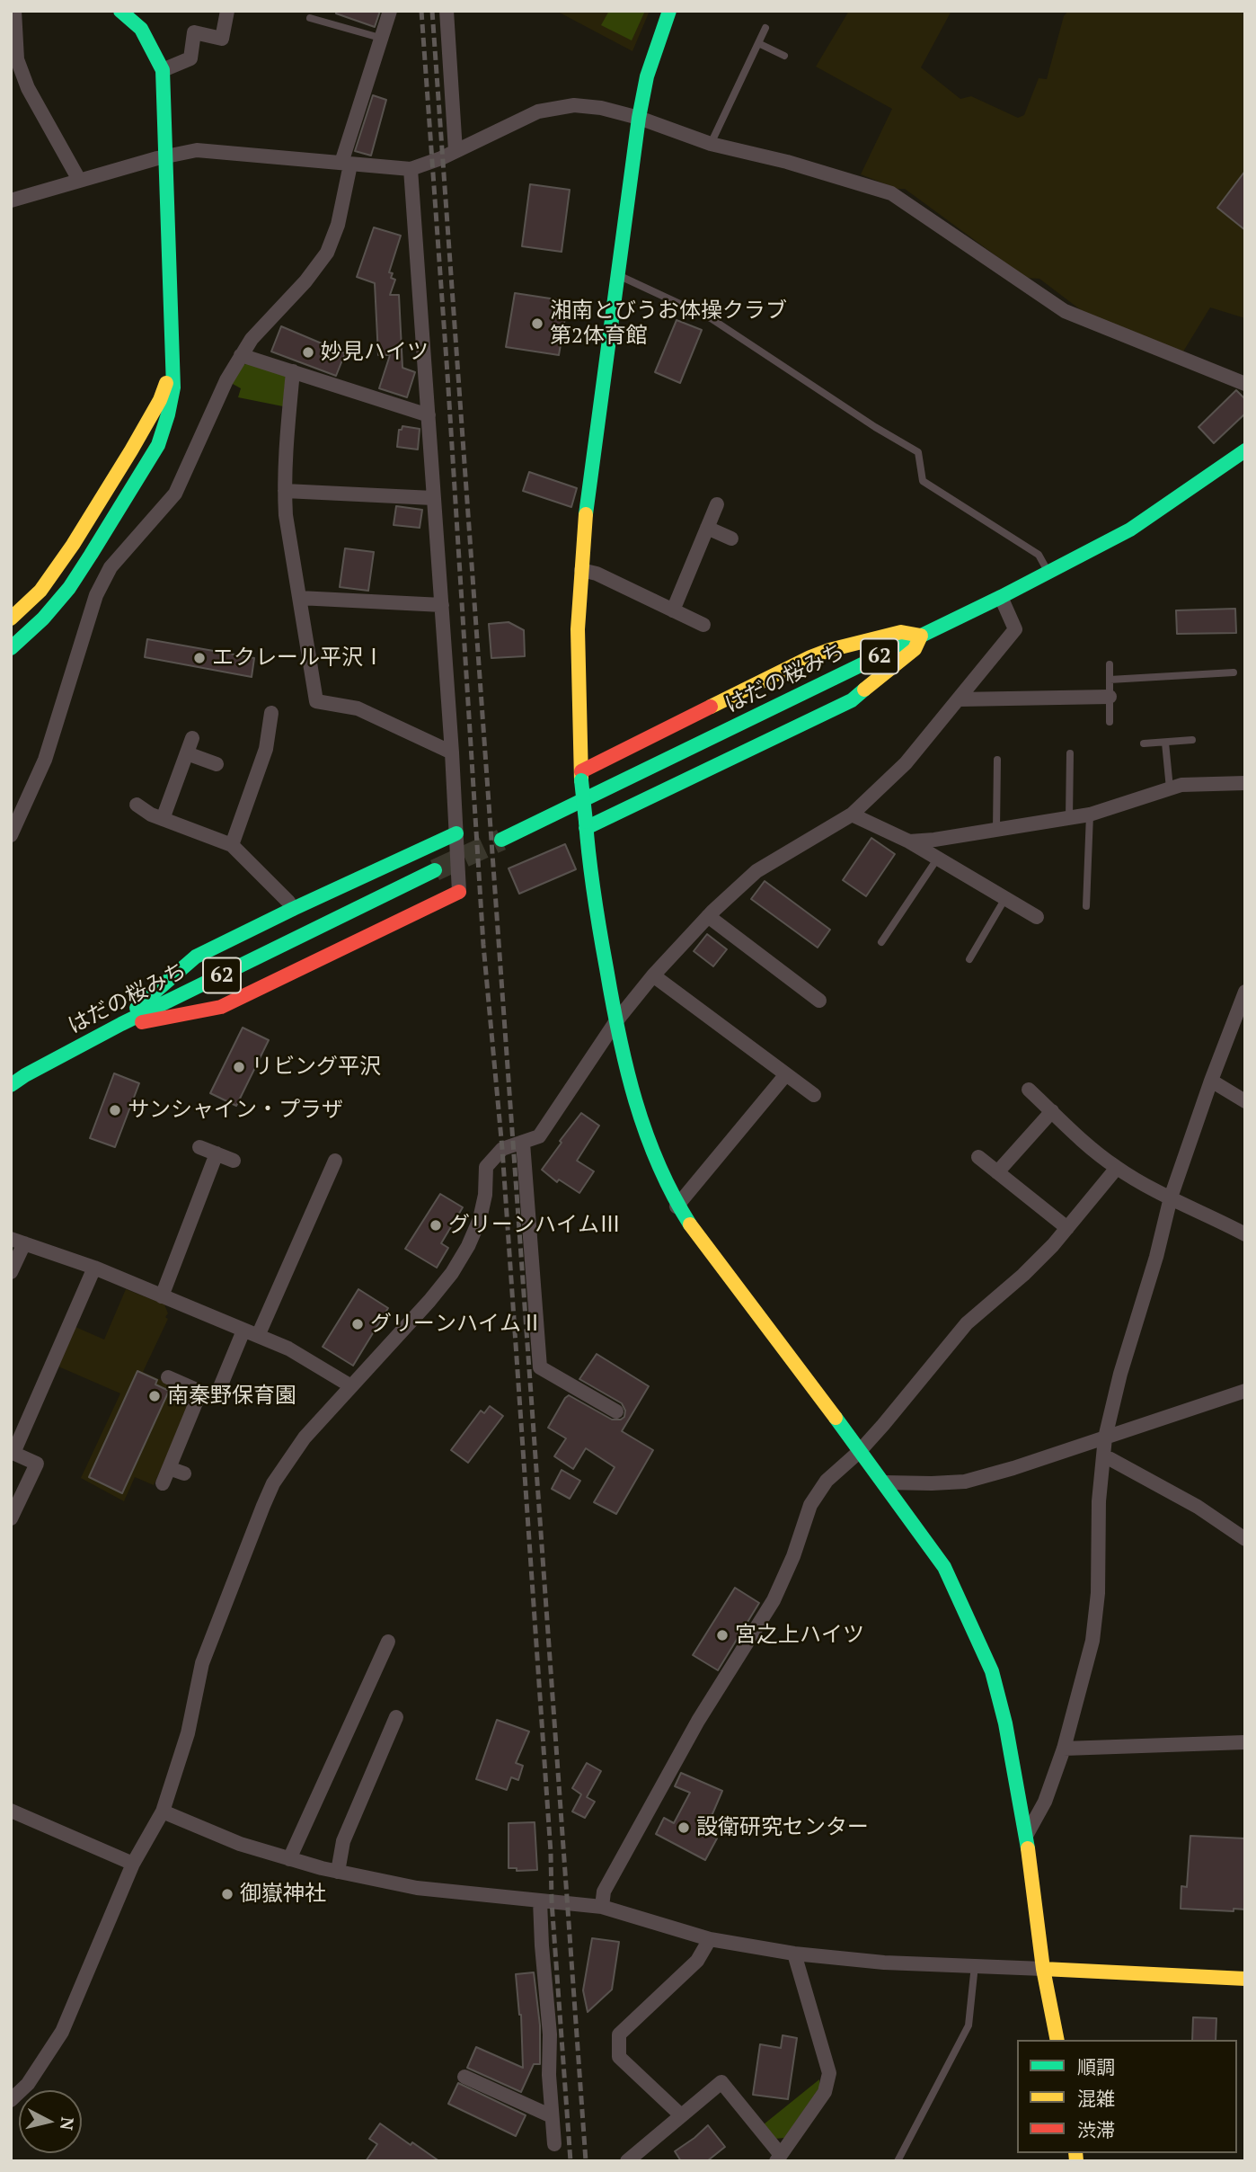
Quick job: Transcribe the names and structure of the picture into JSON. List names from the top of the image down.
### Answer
{
  "streets": {
    "street": ["62", "はだの桜みち"]
  },
  "places": [
    "湘南とびうお体操クラブ 第2体育館",
    "妙見ハイツ",
    "エクレール平沢Ⅰ",
    "リビング平沢",
    "サンシャイン・プラザ",
    "グリーンハイムⅢ",
    "グリーンハイムⅡ",
    "南秦野保育園",
    "宮之上ハイツ",
    "設衛研究センター",
    "御嶽神社"
  ],
  "legend": ["順調", "混雑", "渋滞"],
  "north": "right"
}
